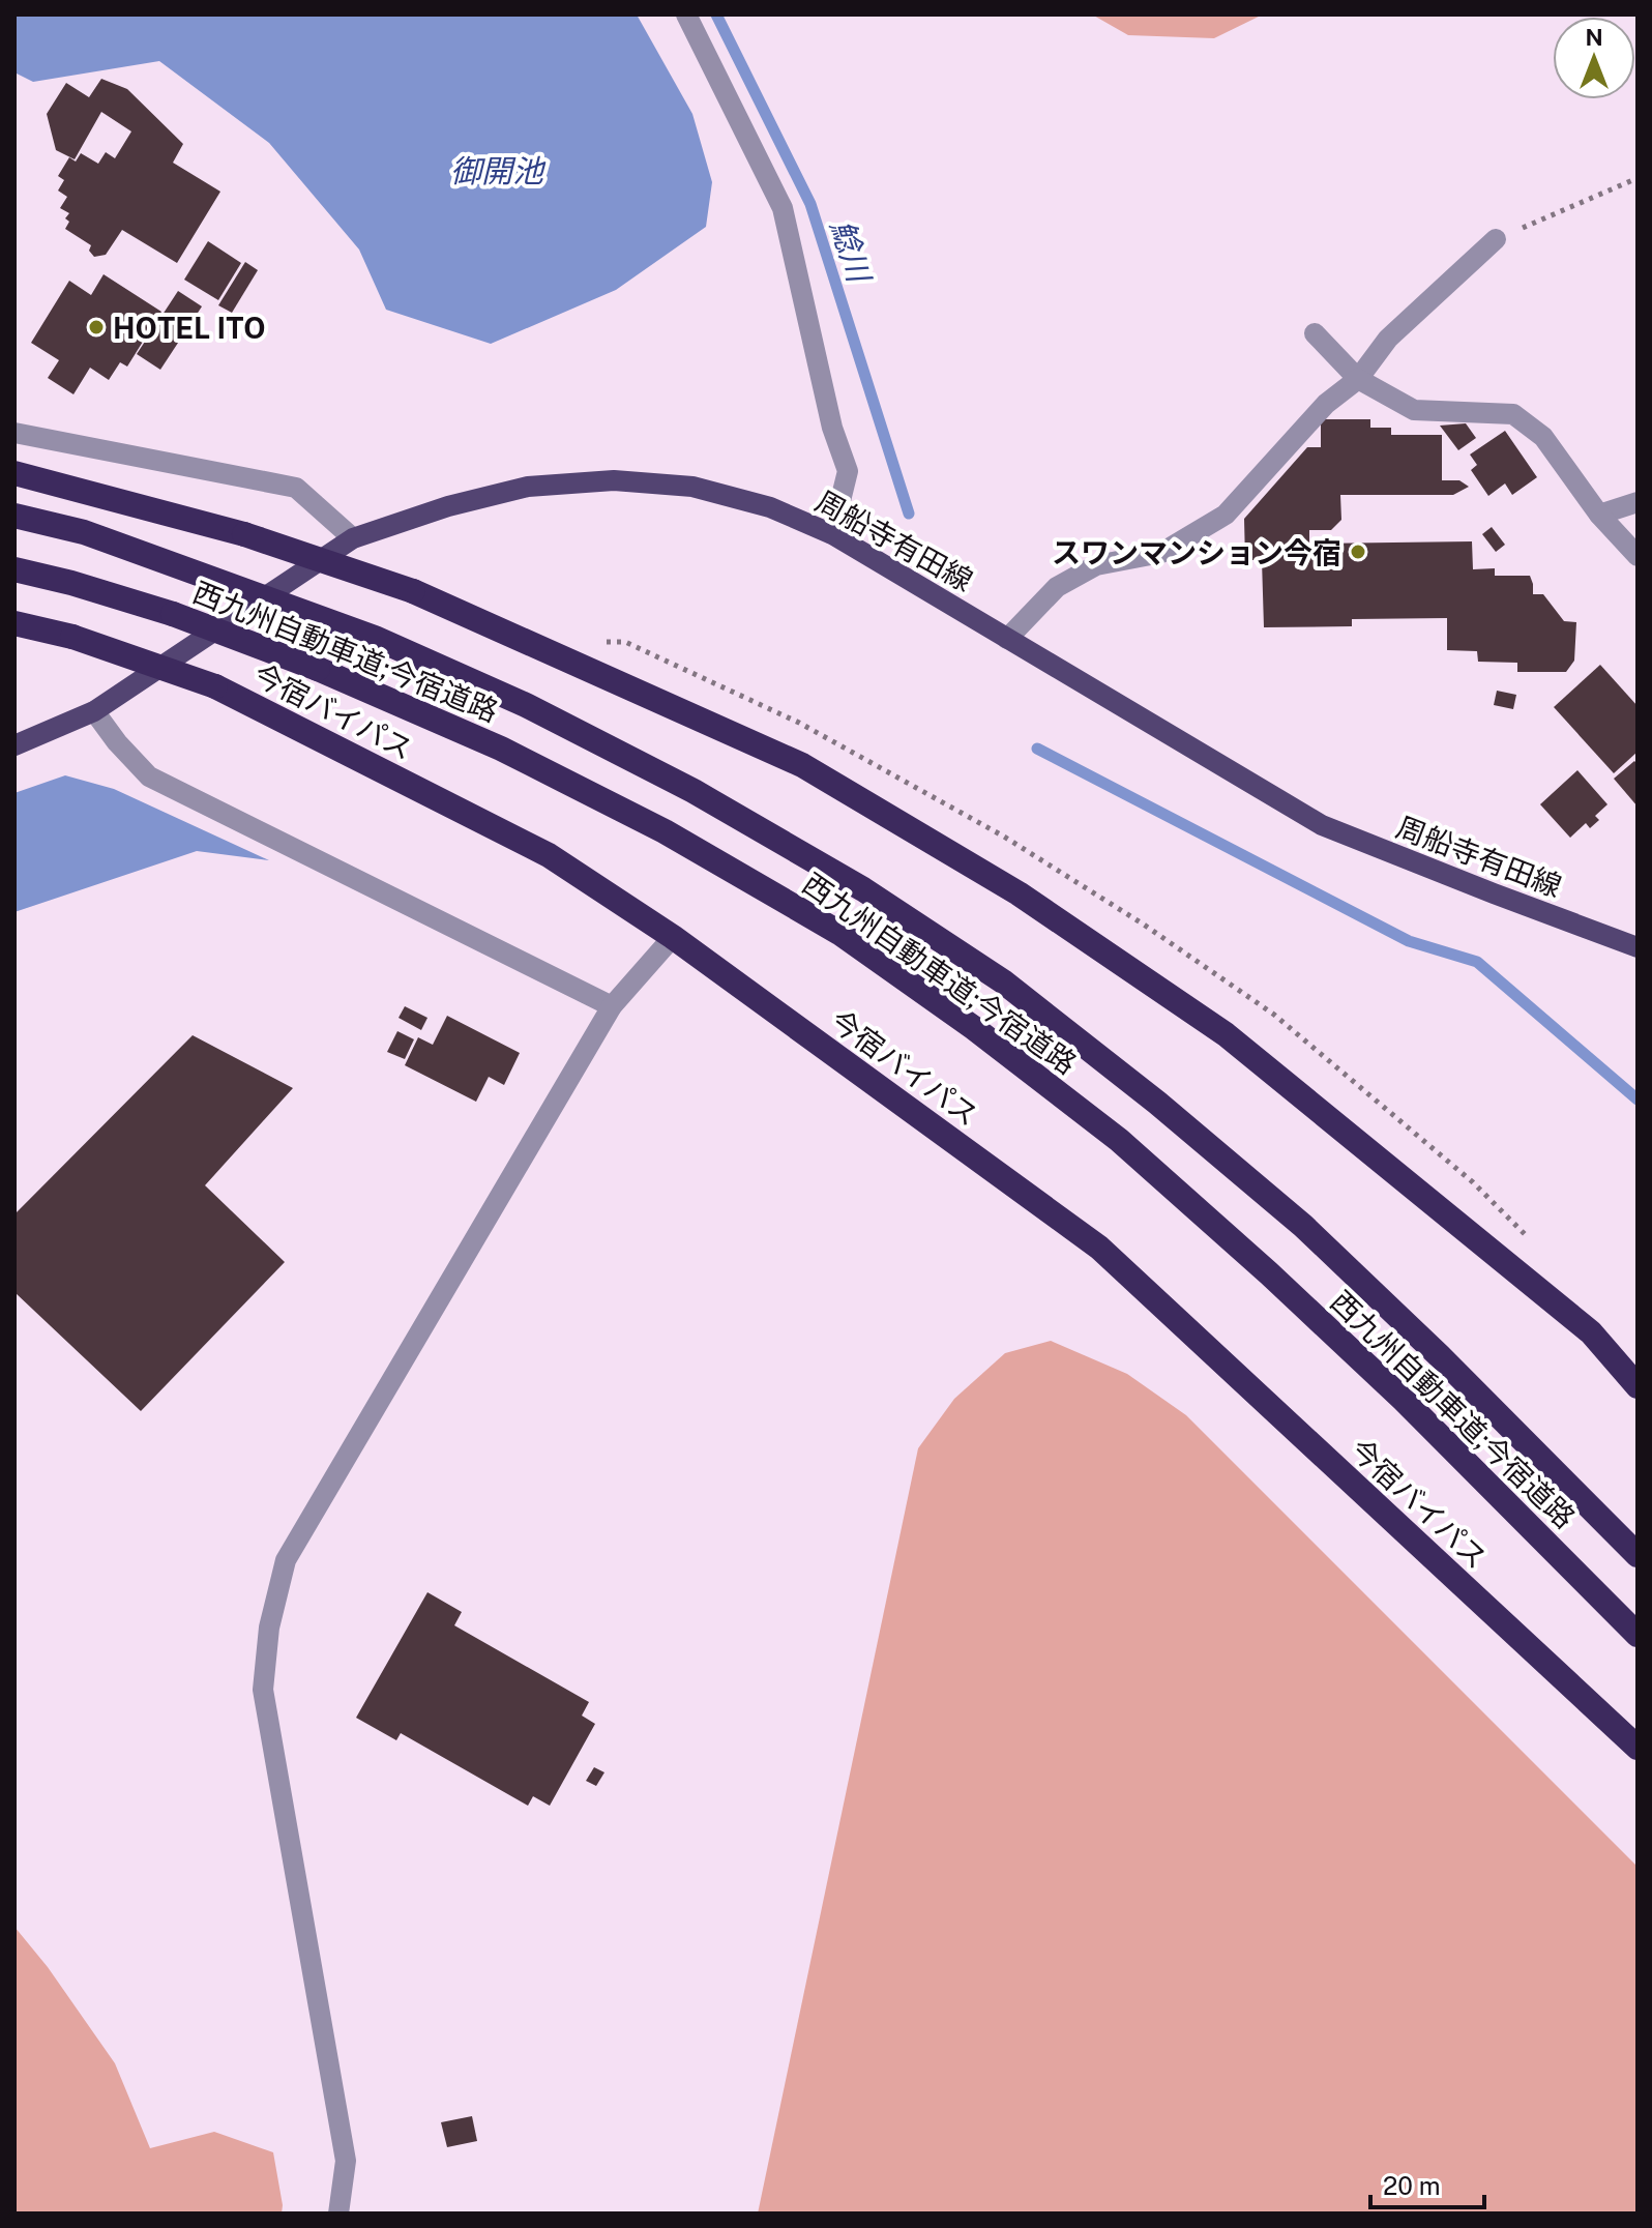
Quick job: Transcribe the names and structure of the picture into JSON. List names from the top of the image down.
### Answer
{
  "streets": {
    "highway": ["西九州自動車道;今宿道路", "今宿バイパス"],
    "main road": ["周船寺有田線"]
  },
  "water": ["御開池", "鯰川"],
  "places": ["HOTEL ITO", "スワンマンション今宿"],
  "scale_bar": "20 m",
  "north": "top"
}
